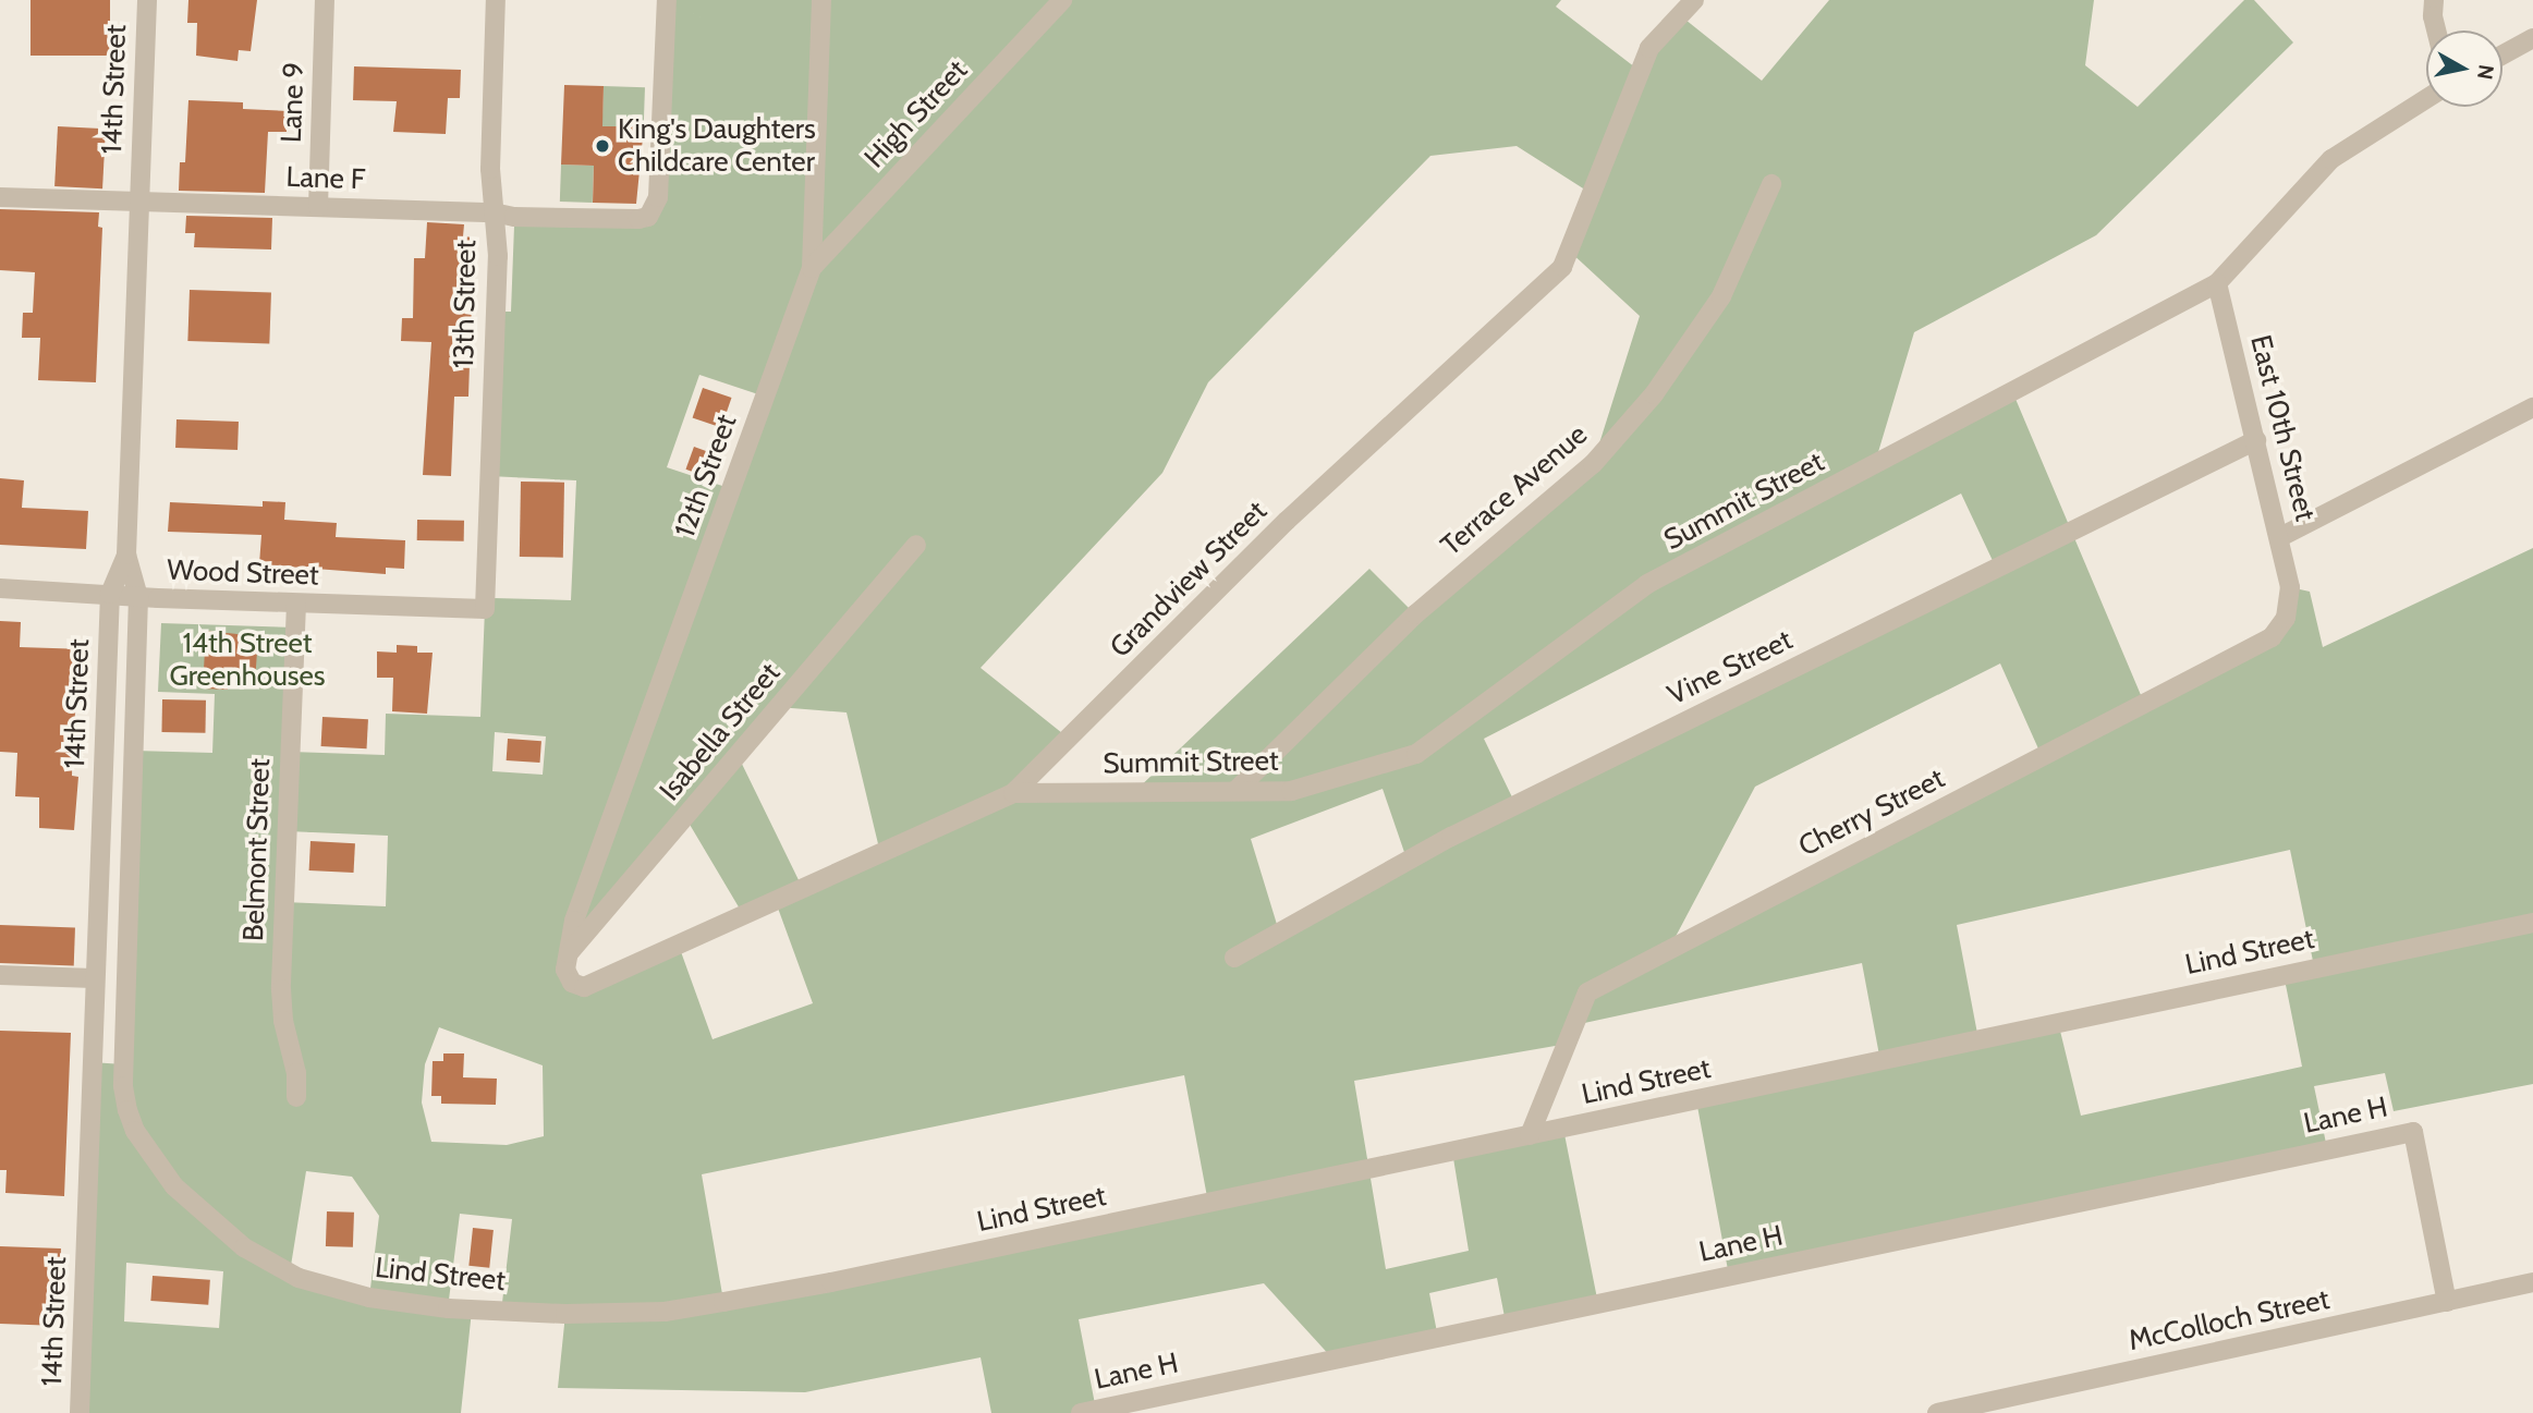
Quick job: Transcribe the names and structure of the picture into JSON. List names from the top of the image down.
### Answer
{
  "streets": {
    "street": [
      "14th Street",
      "Lane 9",
      "High Street",
      "Lane F",
      "13th Street",
      "East 10th Street",
      "12th Street",
      "Terrace Avenue",
      "Summit Street",
      "Wood Street",
      "Grandview Street",
      "Vine Street",
      "Isabella Street",
      "Cherry Street",
      "Belmont Street",
      "Lind Street",
      "Lane H",
      "McColloch Street"
    ]
  },
  "crossings": [
    ["14th Street", "Lane F"],
    ["14th Street", "Wood Street"],
    ["14th Street", "Lind Street"],
    ["Lane 9", "Lane F"],
    ["High Street", "12th Street"],
    ["Lane F", "13th Street"],
    ["13th Street", "Wood Street"],
    ["East 10th Street", "Summit Street"],
    ["East 10th Street", "Vine Street"],
    ["East 10th Street", "Cherry Street"],
    ["12th Street", "Grandview Street"],
    ["12th Street", "Isabella Street"],
    ["Terrace Avenue", "Summit Street"],
    ["Summit Street", "Grandview Street"],
    ["Wood Street", "Belmont Street"],
    ["Wood Street", "Lind Street"],
    ["Grandview Street", "Isabella Street"],
    ["Cherry Street", "Lind Street"],
    ["Lane H", "McColloch Street"]
  ],
  "parks": ["14th Street Greenhouses"],
  "places": ["King's Daughters Childcare Center"],
  "north": "right"
}
